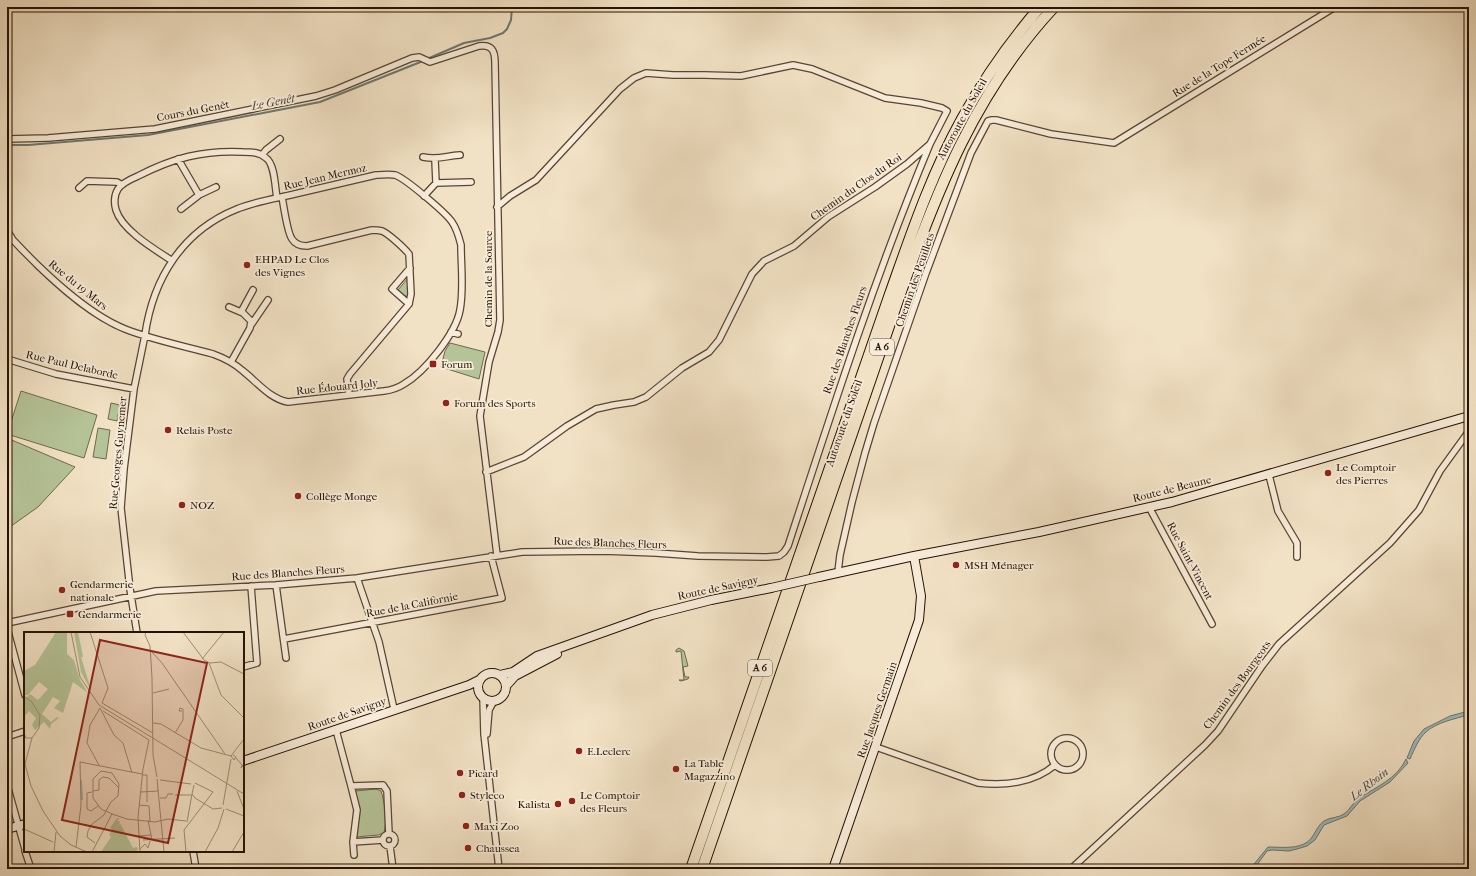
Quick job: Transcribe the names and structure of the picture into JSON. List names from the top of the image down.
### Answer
{
  "streets": {
    "highway": ["Autoroute du Soleil", "A 6"],
    "main road": ["Route de Beaune", "Route de Savigny", "Rue Jacques Germain"],
    "street": [
      "Rue de la Tope Fermée",
      "Cours du Genêt",
      "Rue Jean Mermoz",
      "Chemin du Clos du Roi",
      "Chemin de la Source",
      "Chemin des Peuillets",
      "Rue du 19 Mars",
      "Rue des Blanches Fleurs",
      "Rue Paul Delaborde",
      "Rue Édouard Joly",
      "Rue Georges Guynemer",
      "Rue Saint-Vincent",
      "Rue de la Californie",
      "Chemin des Bourgeots"
    ]
  },
  "crossings": [
    ["Rue de la Tope Fermée", "Chemin des Peuillets"],
    ["Cours du Genêt", "Chemin de la Source"],
    ["Rue Jean Mermoz", "Rue du 19 Mars"],
    ["Rue Jean Mermoz", "Rue Édouard Joly"],
    ["Rue Jean Mermoz", "Rue Georges Guynemer"],
    ["Chemin du Clos du Roi", "Chemin de la Source"],
    ["Chemin du Clos du Roi", "Rue des Blanches Fleurs"],
    ["Chemin de la Source", "Rue des Blanches Fleurs"],
    ["Chemin de la Source", "Rue de la Californie"],
    ["Chemin des Peuillets", "Route de Savigny"],
    ["Rue du 19 Mars", "Rue Édouard Joly"],
    ["Rue du 19 Mars", "Rue Georges Guynemer"],
    ["Rue des Blanches Fleurs", "Rue Georges Guynemer"],
    ["Rue des Blanches Fleurs", "Rue de la Californie"],
    ["Rue Paul Delaborde", "Rue Georges Guynemer"],
    ["Rue Édouard Joly", "Rue Georges Guynemer"],
    ["Route de Beaune", "Rue Saint-Vincent"],
    ["Route de Beaune", "Route de Savigny"],
    ["Route de Beaune", "Rue Jacques Germain"]
  ],
  "water": ["Le Genêt", "Le Rhoin"],
  "places": {
    "other": [
      "EHPAD Le Clos des Vignes",
      "Forum des Sports",
      "Relais Poste",
      "Le Comptoir des Pierres",
      "Collège Monge",
      "NOZ",
      "MSH Ménager",
      "Gendarmerie nationale",
      "E.Leclerc",
      "La Table Magazzino",
      "Picard",
      "Styleco",
      "Le Comptoir des Fleurs",
      "Kalista",
      "Maxi Zoo",
      "Chaussea"
    ],
    "transit": ["Forum", "Gendarmerie"]
  }
}
